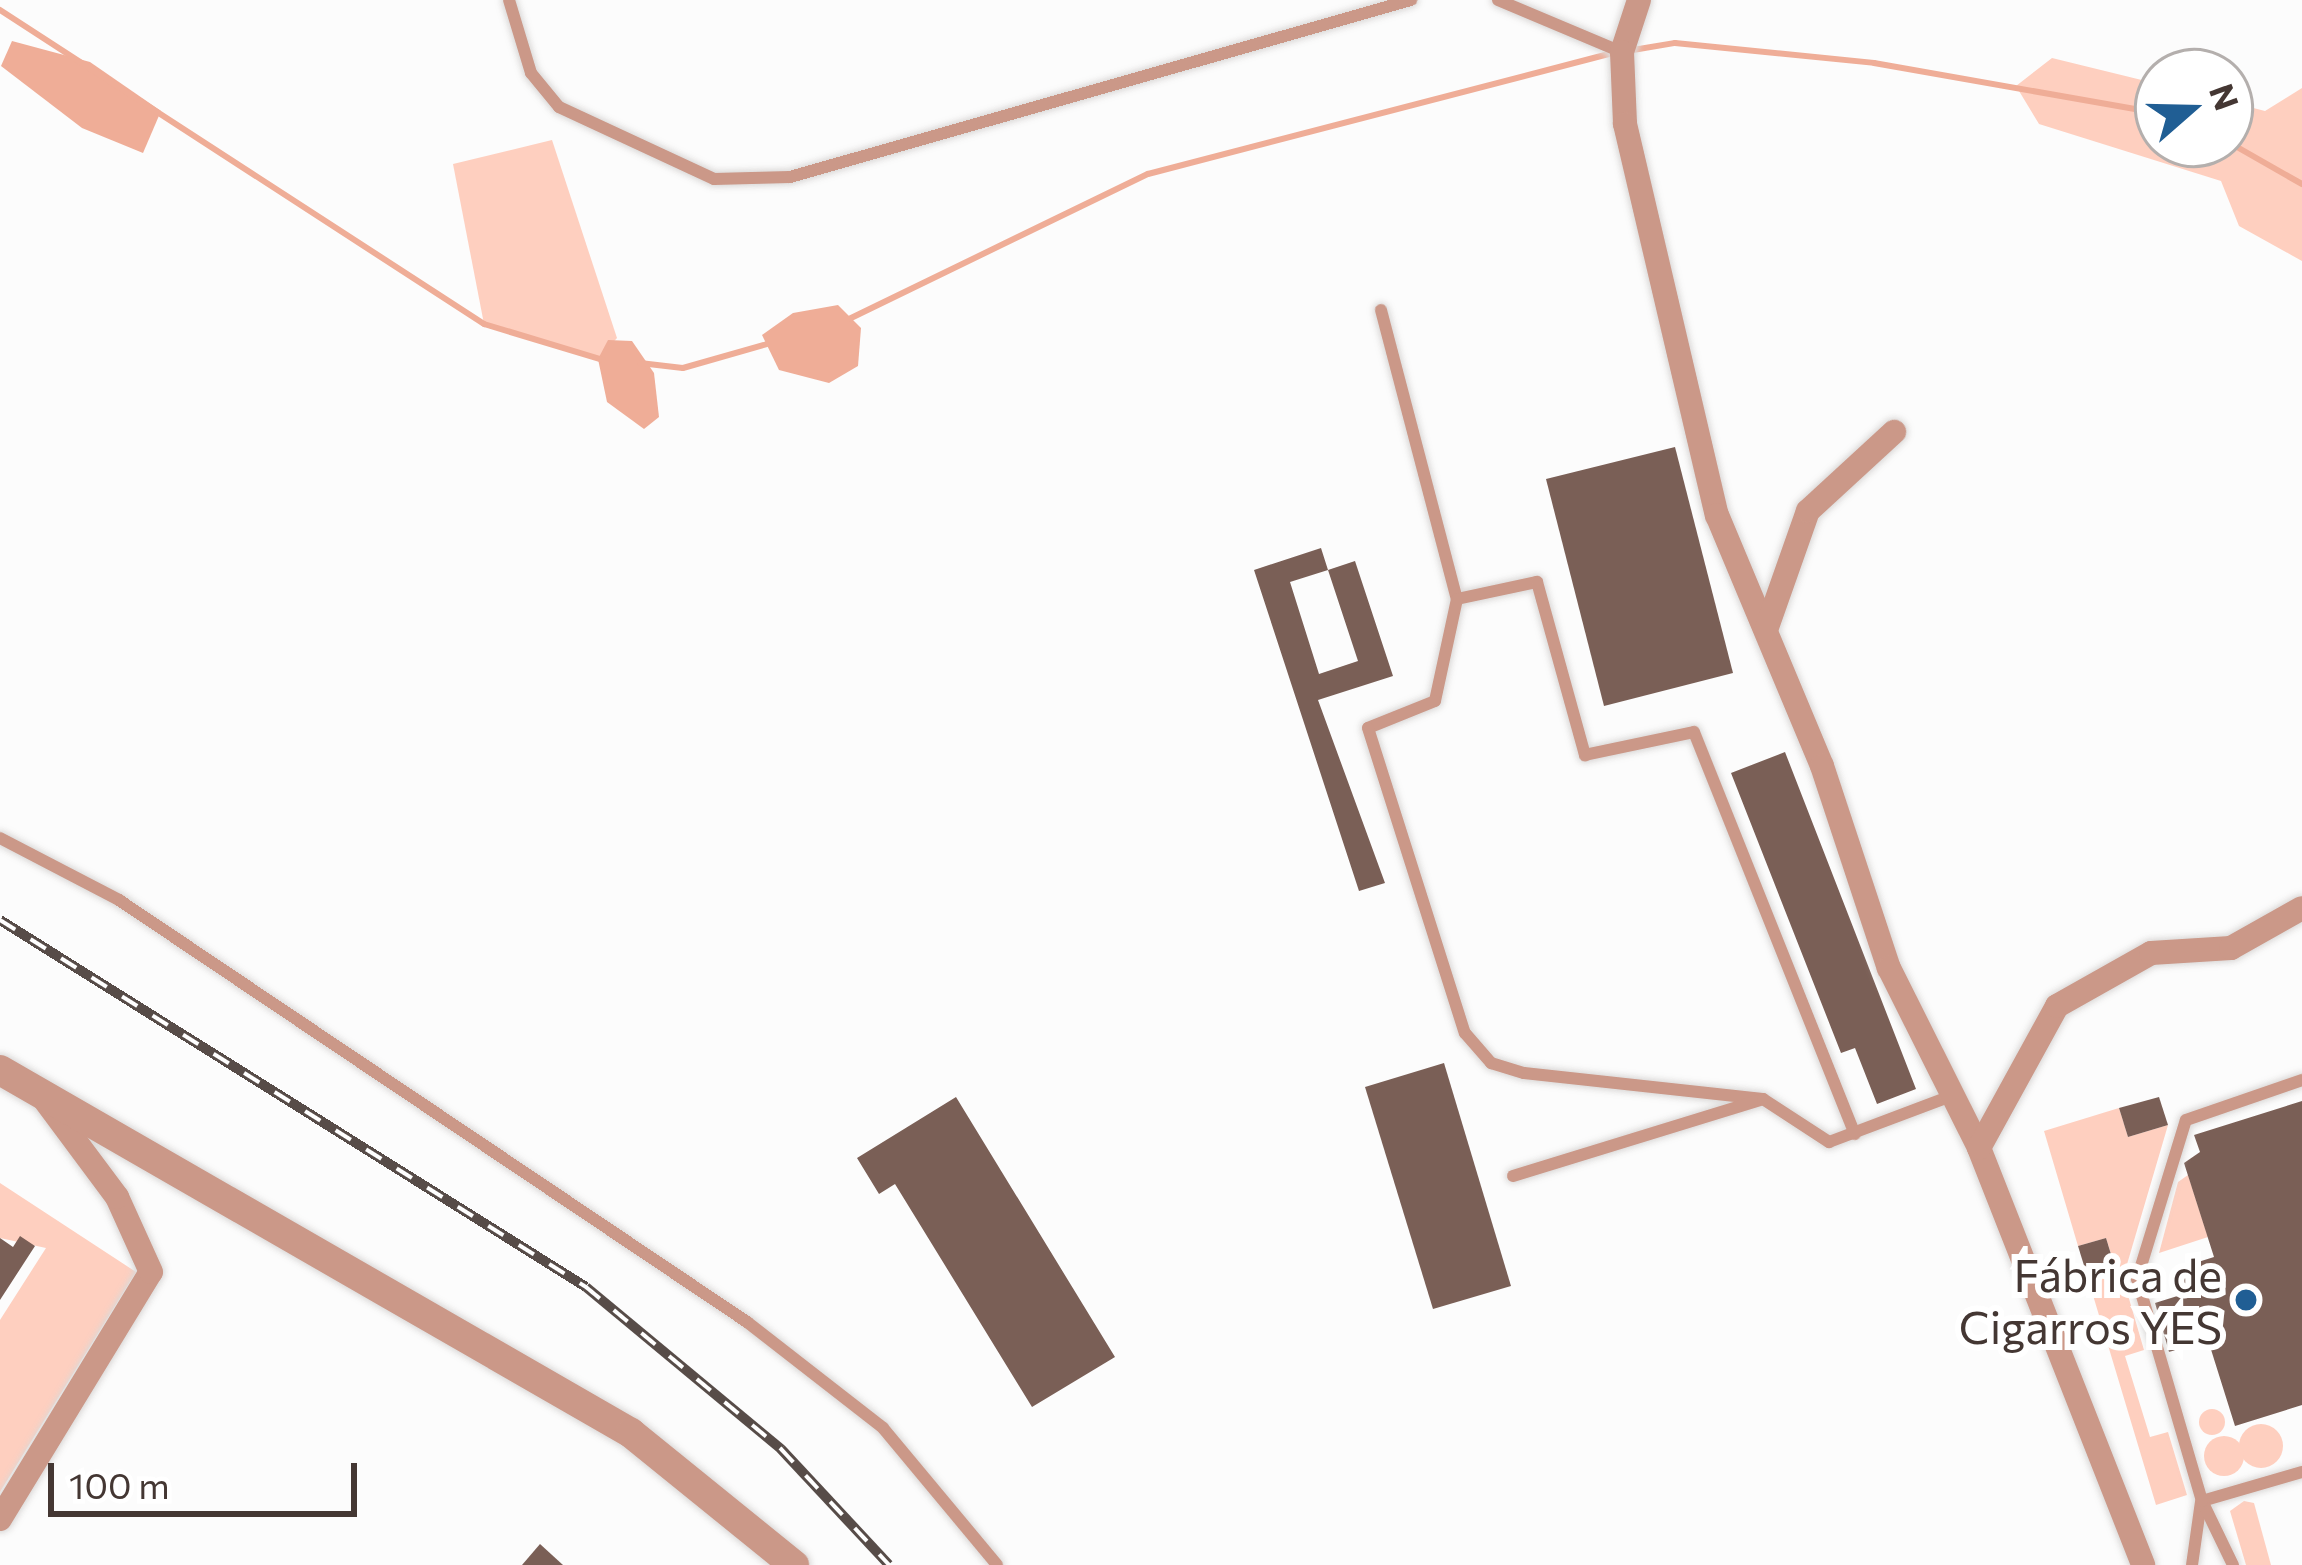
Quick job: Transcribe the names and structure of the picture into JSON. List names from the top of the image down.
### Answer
{
  "places": ["Fábrica de Cigarros YES"],
  "scale_bar": "100 m",
  "north": "right"
}
